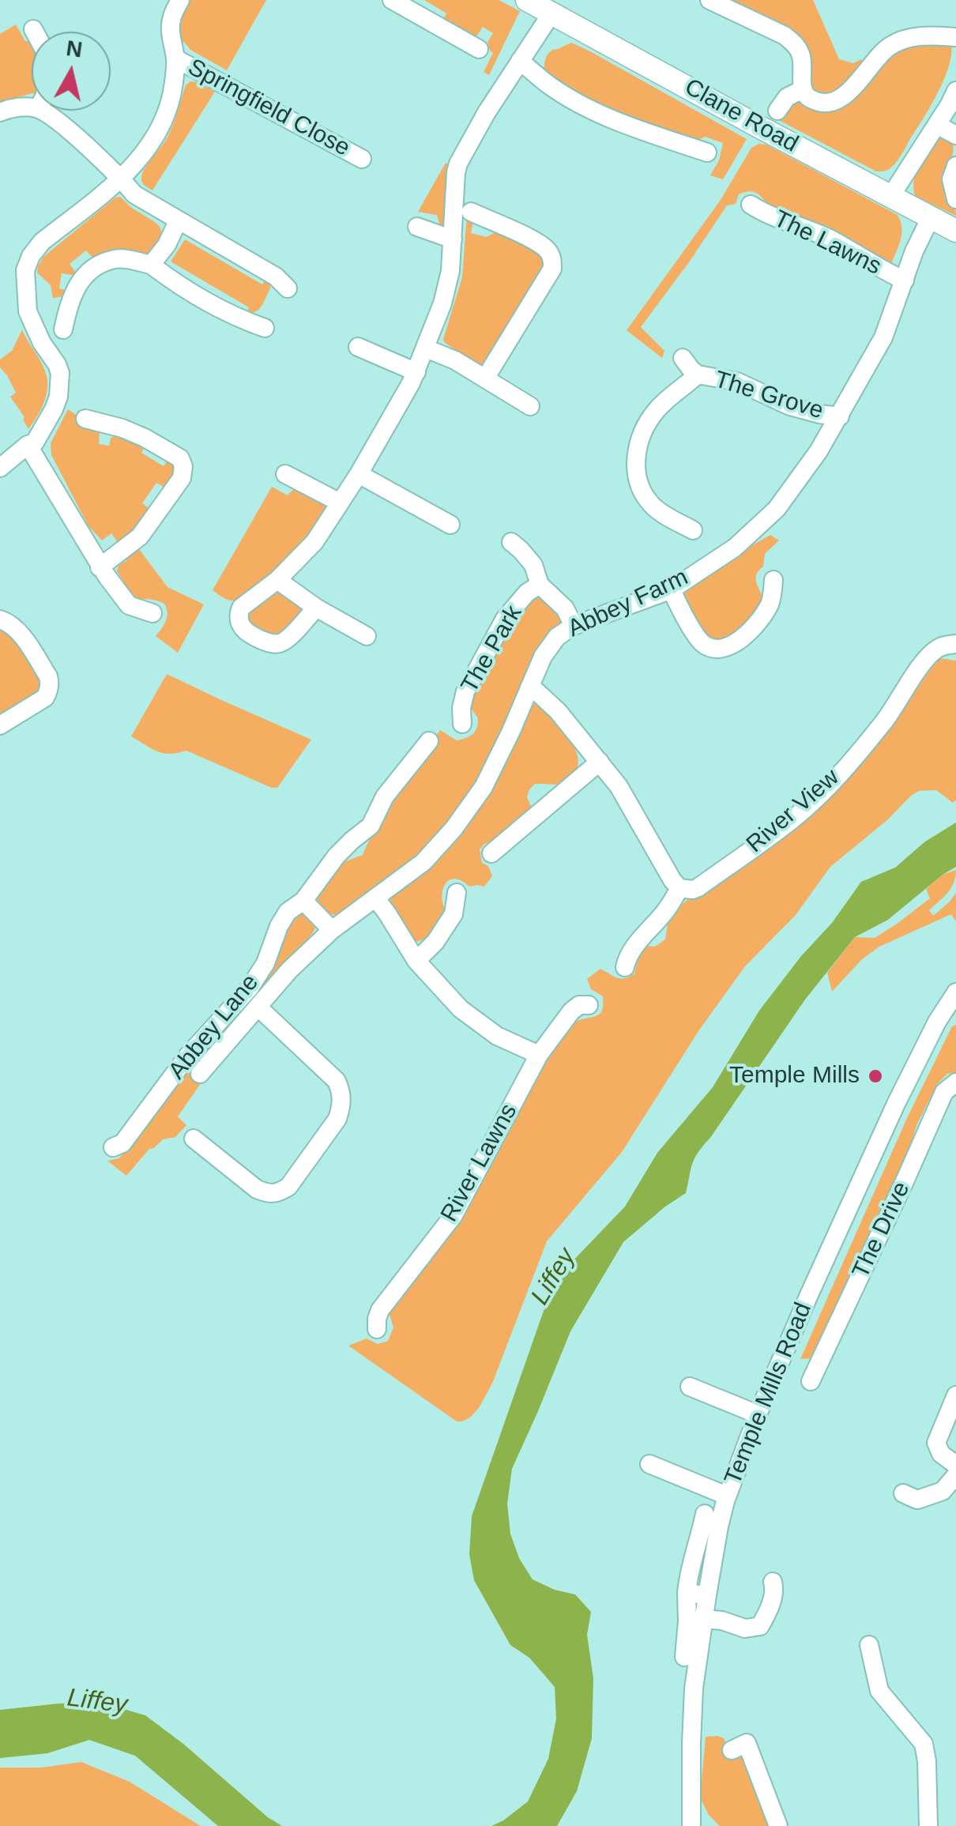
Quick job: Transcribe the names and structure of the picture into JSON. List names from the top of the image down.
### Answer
{
  "streets": {
    "main road": ["Clane Road"],
    "street": [
      "Springfield Close",
      "The Lawns",
      "The Grove",
      "Abbey Farm",
      "The Park",
      "River View",
      "Abbey Lane",
      "River Lawns",
      "The Drive",
      "Temple Mills Road"
    ]
  },
  "crossings": [
    ["Clane Road", "Abbey Farm"],
    ["The Lawns", "Abbey Farm"],
    ["The Grove", "Abbey Farm"],
    ["Abbey Farm", "The Park"]
  ],
  "water": ["Liffey"],
  "places": ["Temple Mills"],
  "north": "top"
}
